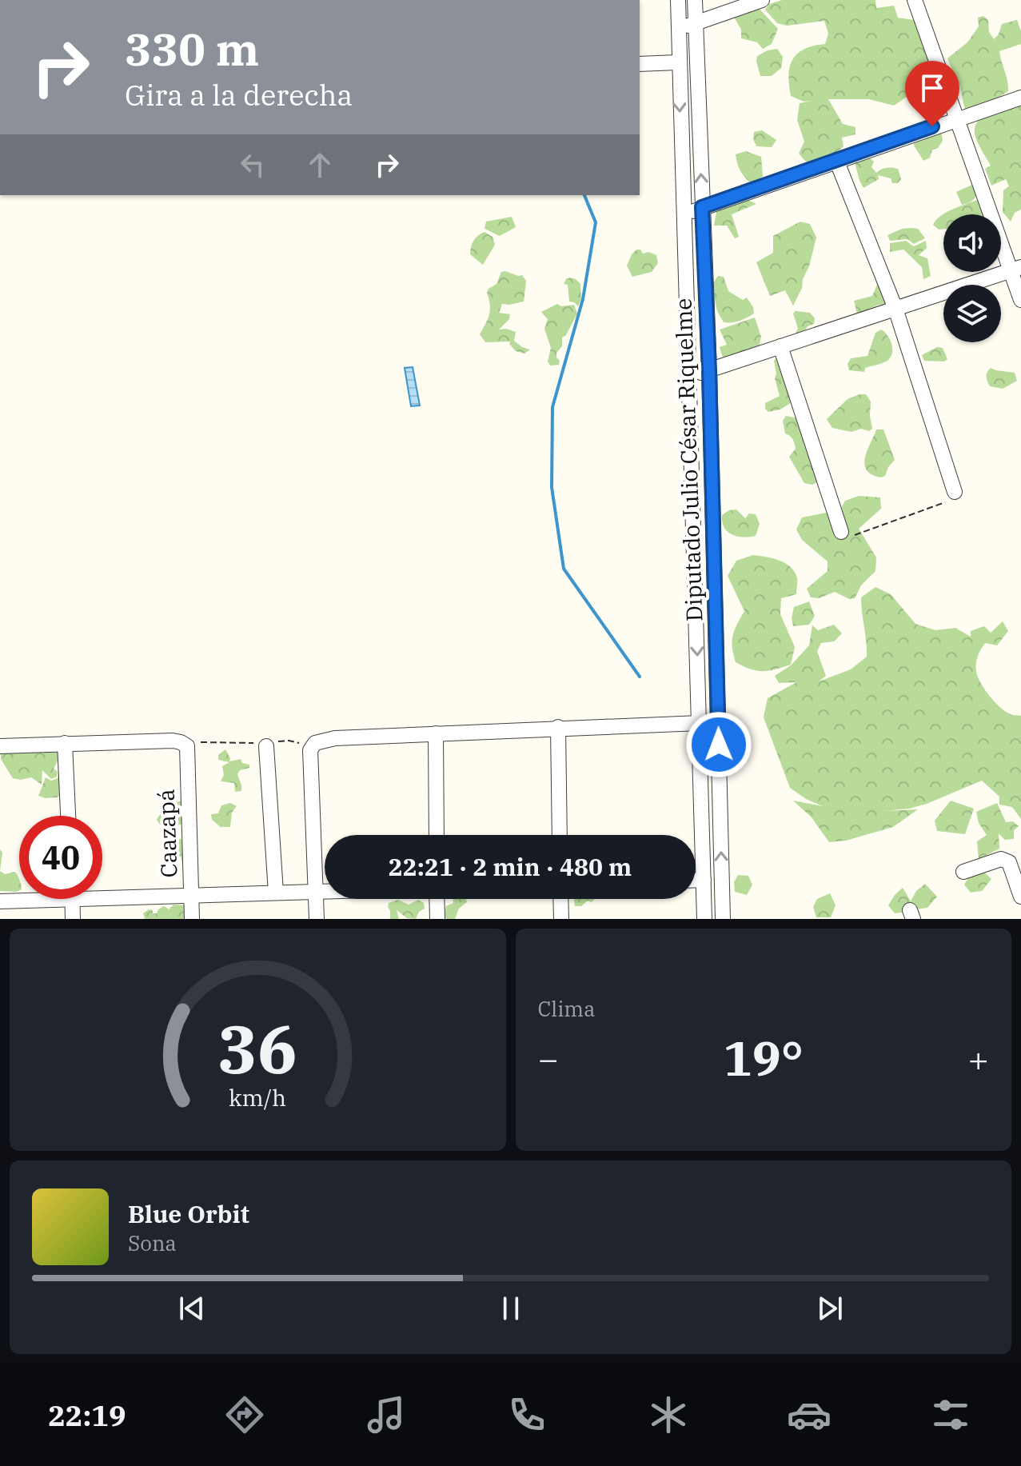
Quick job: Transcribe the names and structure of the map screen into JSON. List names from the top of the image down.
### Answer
{
  "streets": {
    "street": ["Diputado Julio César Riquelme", "Caazapá"]
  },
  "page": {
    "turn": ["330 m", "Gira a la derecha"],
    "limit": "40",
    "trip": "22:21 · 2 min · 480 m",
    "tile": "Clima",
    "heat": ["−", "19°", "+"],
    "song": ["Blue Orbit", "Sona"],
    "tabs": "22:19",
    "gauge": ["36", "km/h"]
  }
}
